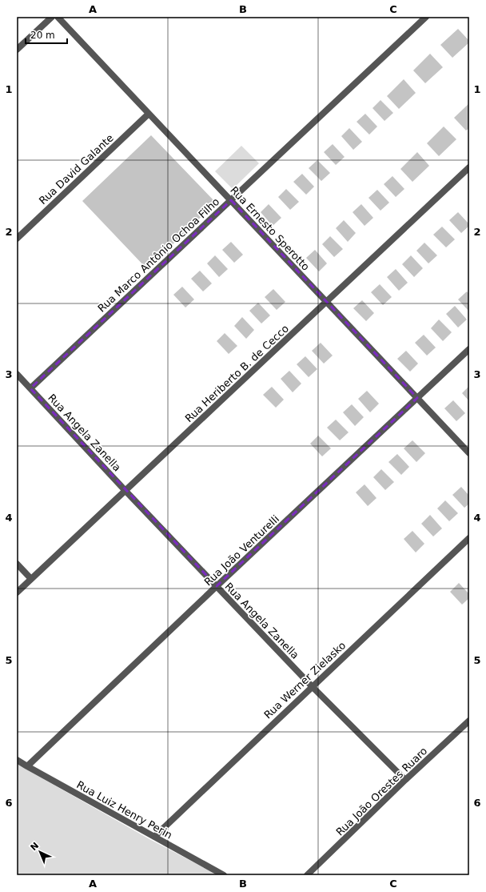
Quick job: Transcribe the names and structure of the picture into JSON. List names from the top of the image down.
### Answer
{
  "streets": {
    "street": [
      "Rua David Galante",
      "Rua Ernesto Sperotto",
      "Rua Marco Antônio Ochoa Filho",
      "Rua Heriberto B. de Cecco",
      "Rua Angela Zanella",
      "Rua João Venturelli",
      "Rua Werner Zielasko",
      "Rua João Orestes Ruaro",
      "Rua Luiz Henry Perin"
    ]
  },
  "crossings": [
    ["Rua David Galante", "Rua Ernesto Sperotto"],
    ["Rua Ernesto Sperotto", "Rua Marco Antônio Ochoa Filho"],
    ["Rua Ernesto Sperotto", "Rua Heriberto B. de Cecco"],
    ["Rua Ernesto Sperotto", "Rua João Venturelli"],
    ["Rua Marco Antônio Ochoa Filho", "Rua Angela Zanella"],
    ["Rua Heriberto B. de Cecco", "Rua Angela Zanella"],
    ["Rua Angela Zanella", "Rua João Venturelli"],
    ["Rua Angela Zanella", "Rua Werner Zielasko"],
    ["Rua Angela Zanella", "Rua João Orestes Ruaro"],
    ["Rua João Venturelli", "Rua Luiz Henry Perin"],
    ["Rua Werner Zielasko", "Rua Luiz Henry Perin"]
  ],
  "scale_bar": "20 m",
  "north": "top left",
  "grid": {
    "columns": ["A", "B", "C"],
    "rows": [
      "1",
      "2",
      "3",
      "4",
      "5",
      "6"
    ]
  }
}
